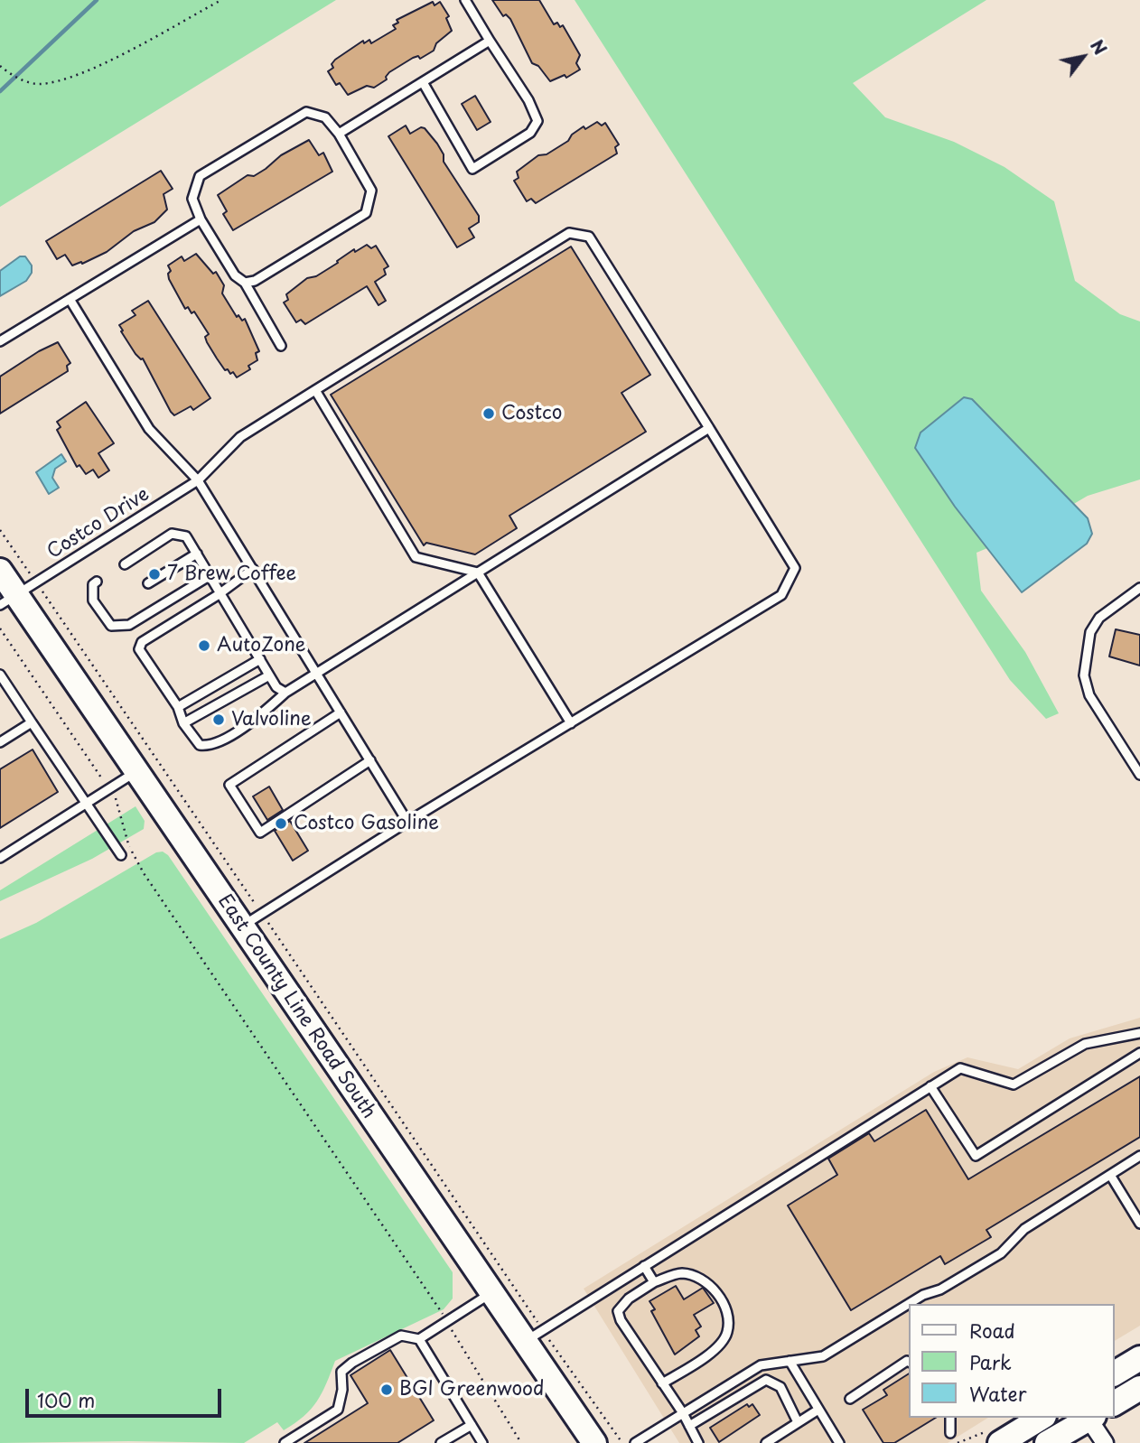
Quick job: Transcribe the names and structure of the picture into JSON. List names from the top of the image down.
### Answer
{
  "streets": {
    "main road": ["East County Line Road South"],
    "lane": ["Costco Drive"]
  },
  "crossings": [
    ["Costco Drive", "East County Line Road South"]
  ],
  "places": [
    "Costco",
    "7 Brew Coffee",
    "AutoZone",
    "Valvoline",
    "Costco Gasoline",
    "BGI Greenwood"
  ],
  "legend": ["Road", "Park", "Water"],
  "scale_bar": "100 m",
  "north": "top right"
}
